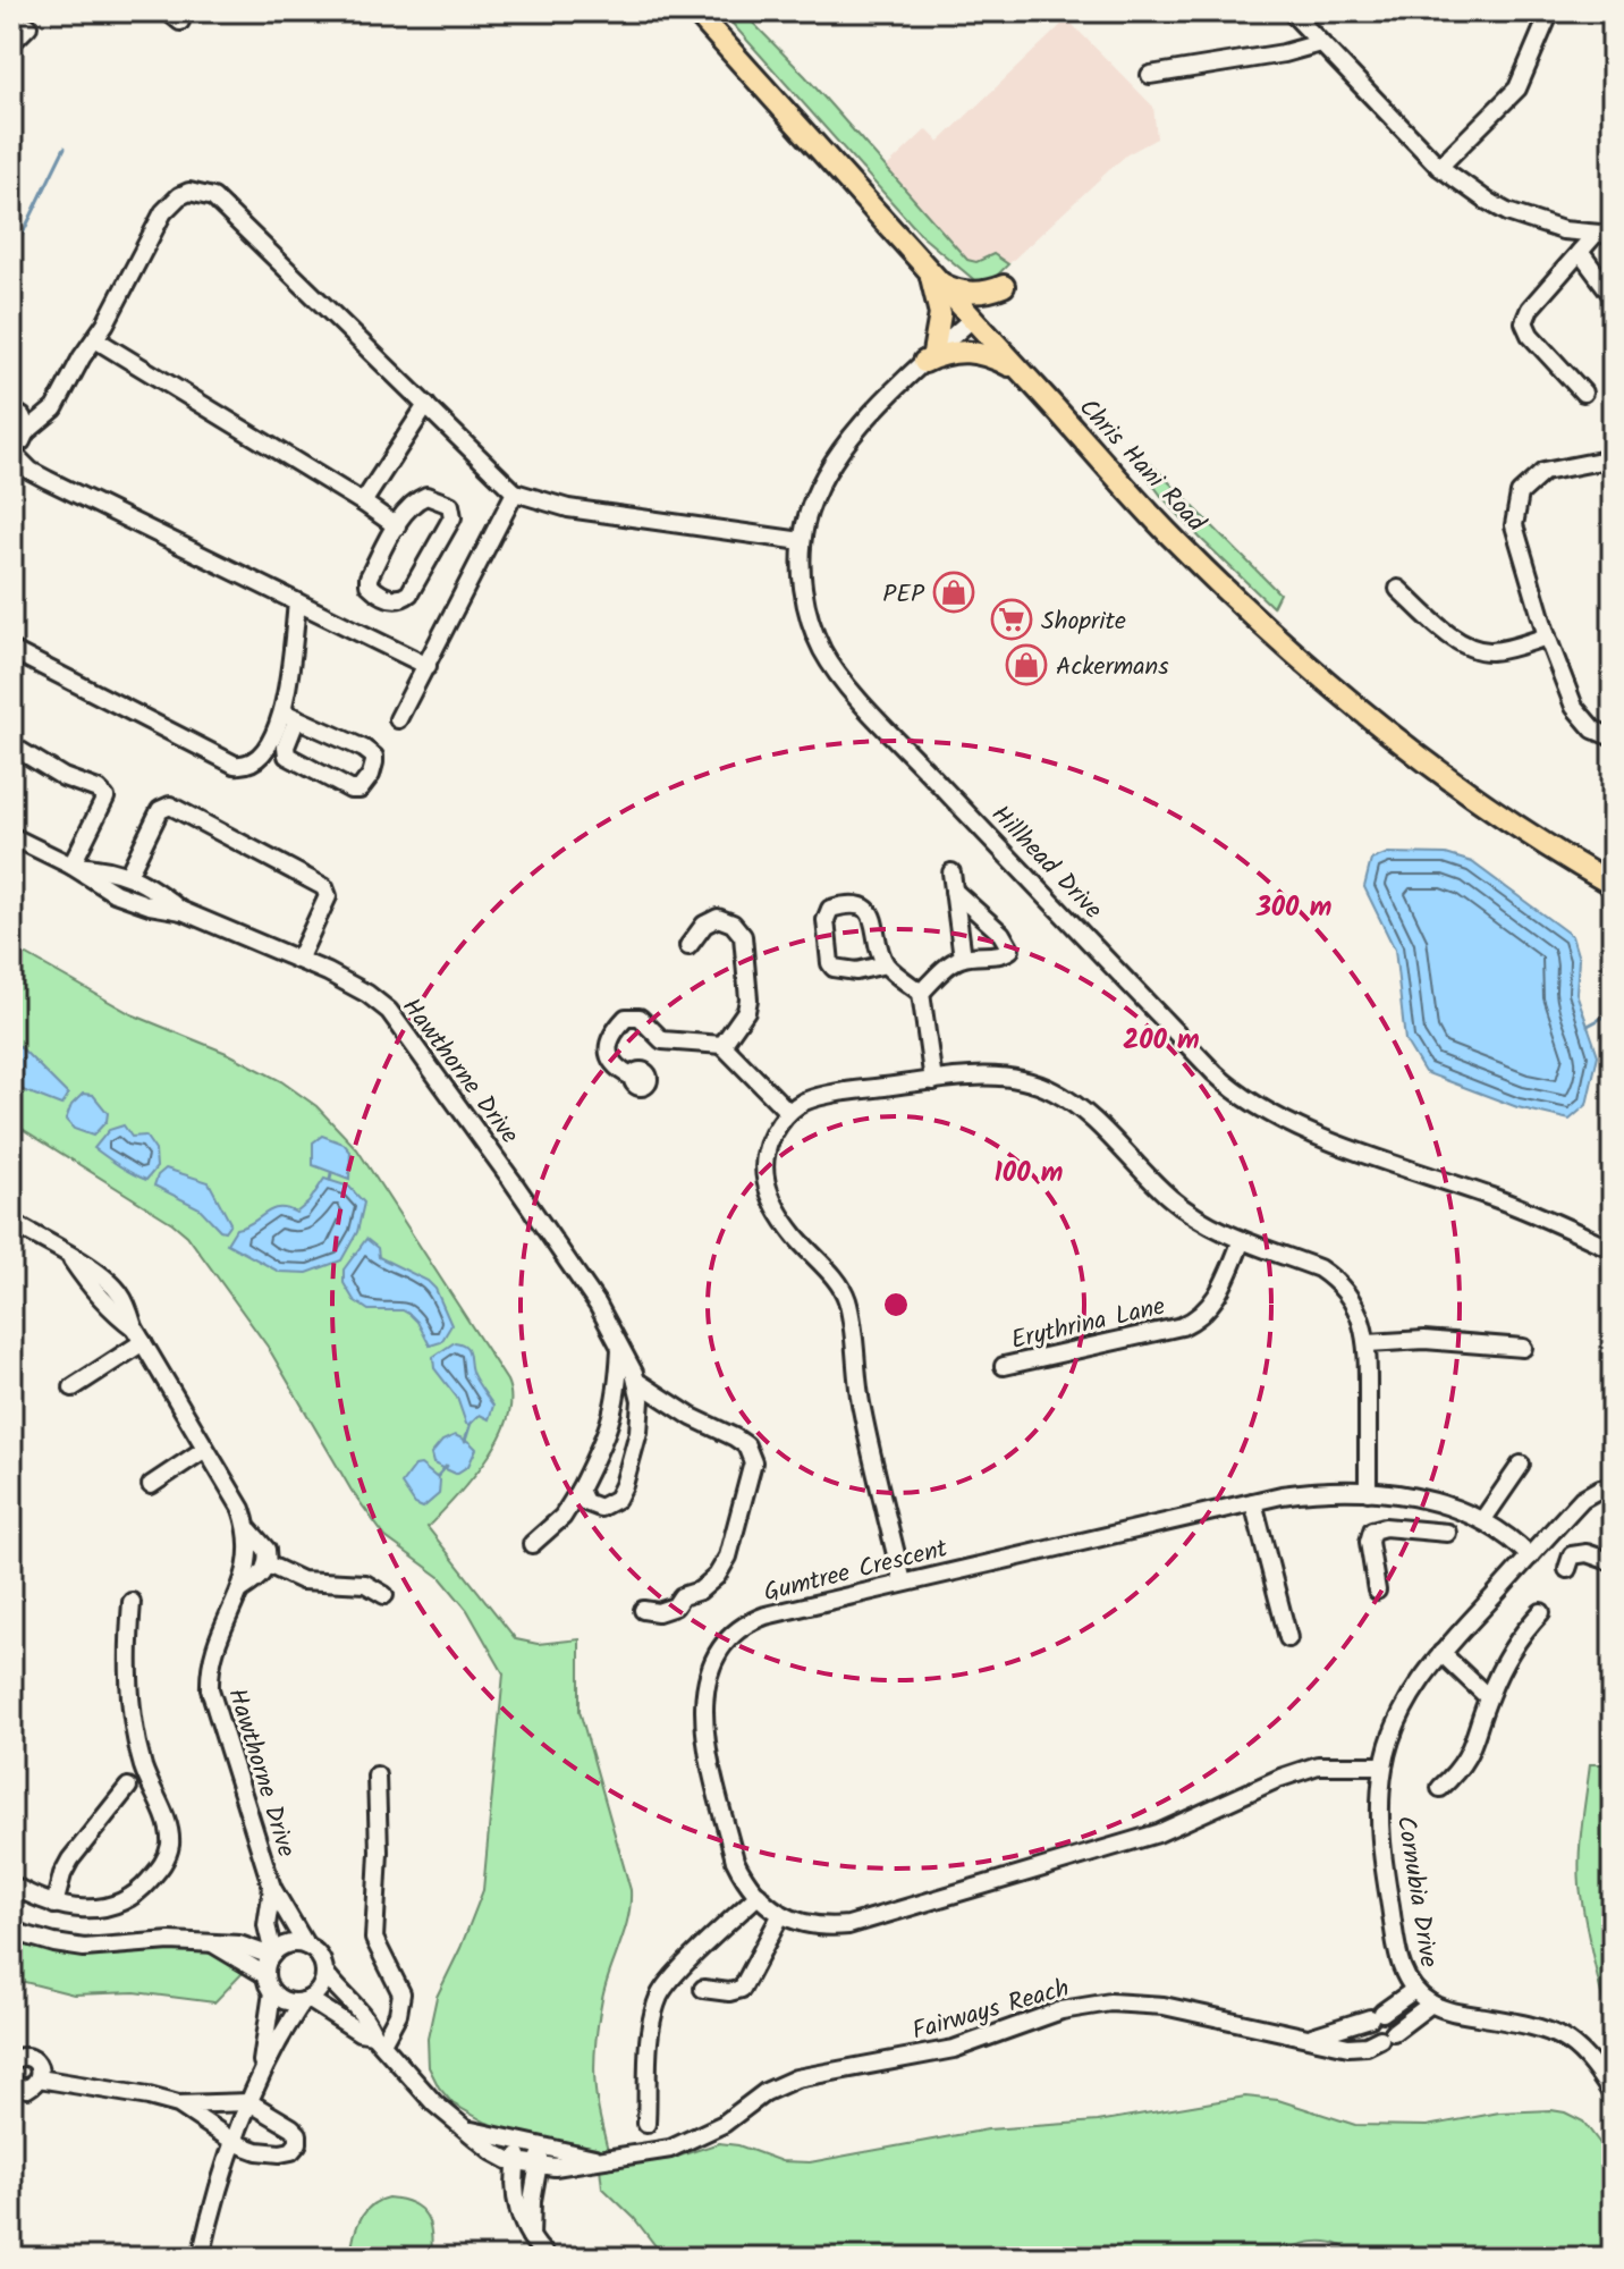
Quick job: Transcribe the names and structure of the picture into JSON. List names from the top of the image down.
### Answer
{
  "streets": {
    "main road": ["Chris Hani Road"],
    "street": [
      "Hillhead Drive",
      "Hawthorne Drive",
      "Erythrina Lane",
      "Gumtree Crescent",
      "Cornubia Drive",
      "Fairways Reach"
    ]
  },
  "crossings": [
    ["Chris Hani Road", "Hillhead Drive"],
    ["Hawthorne Drive", "Fairways Reach"],
    ["Gumtree Crescent", "Cornubia Drive"],
    ["Cornubia Drive", "Fairways Reach"]
  ],
  "places": {
    "shop": ["PEP", "Ackermans"],
    "supermarket": ["Shoprite"]
  },
  "rings": ["300 m", "200 m", "100 m"]
}
